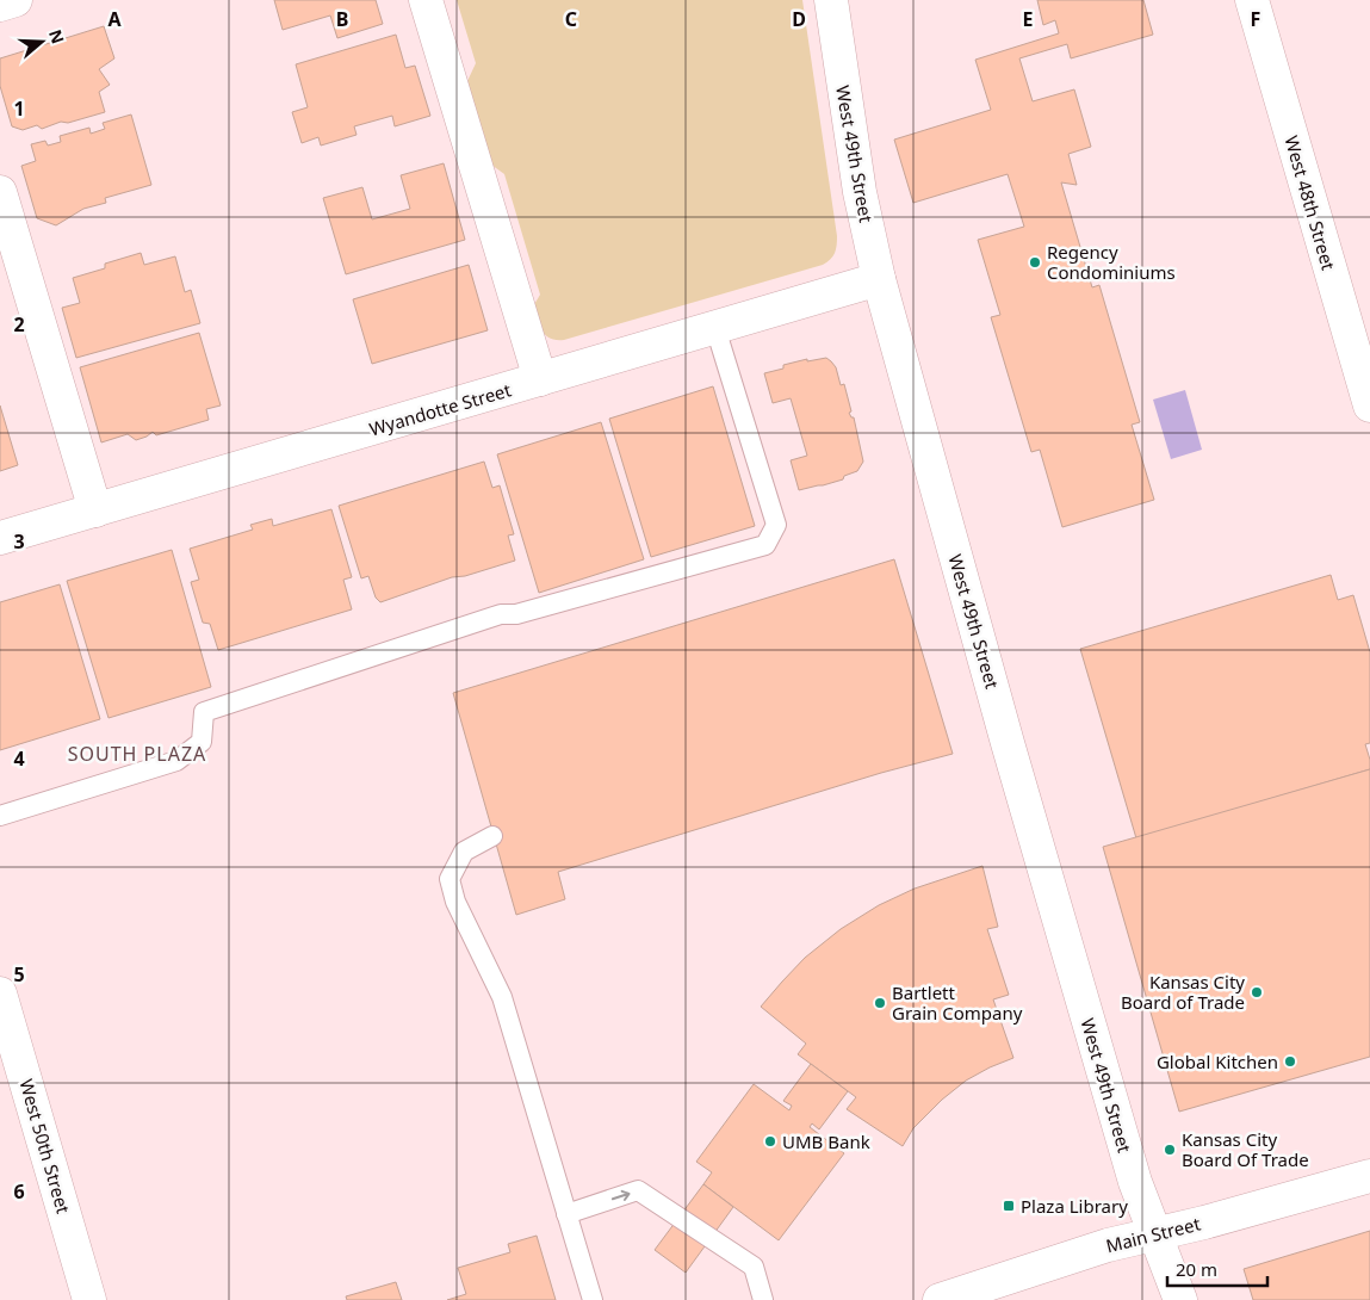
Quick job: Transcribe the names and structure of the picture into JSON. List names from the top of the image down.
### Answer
{
  "streets": {
    "street": [
      "West 49th Street",
      "West 48th Street",
      "Wyandotte Street",
      "West 50th Street",
      "Main Street"
    ]
  },
  "crossings": [
    ["West 49th Street", "Wyandotte Street"],
    ["West 49th Street", "Main Street"]
  ],
  "districts": ["SOUTH PLAZA"],
  "places": {
    "other": [
      "Regency Condominiums",
      "Kansas City Board of Trade",
      "Bartlett Grain Company",
      "Global Kitchen",
      "UMB Bank",
      "Kansas City Board Of Trade"
    ],
    "transit": ["Plaza Library"]
  },
  "scale_bar": "20 m",
  "north": "right",
  "grid": {
    "columns": [
      "A",
      "B",
      "C",
      "D",
      "E",
      "F"
    ],
    "rows": [
      "1",
      "2",
      "3",
      "4",
      "5",
      "6"
    ]
  }
}
